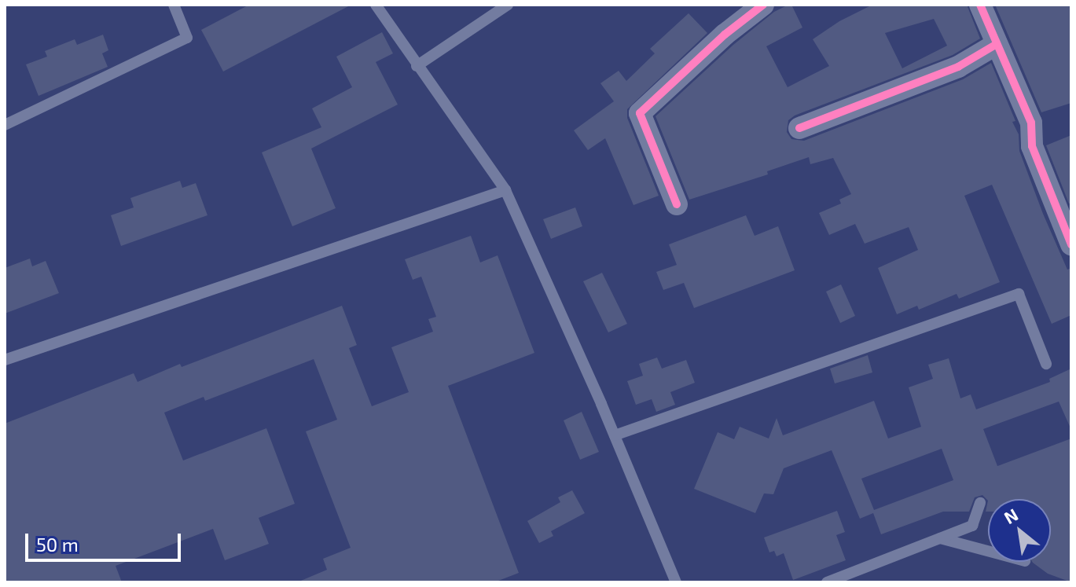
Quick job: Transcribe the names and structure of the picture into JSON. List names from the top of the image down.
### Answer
{
  "scale_bar": "50 m",
  "north": "top left"
}
